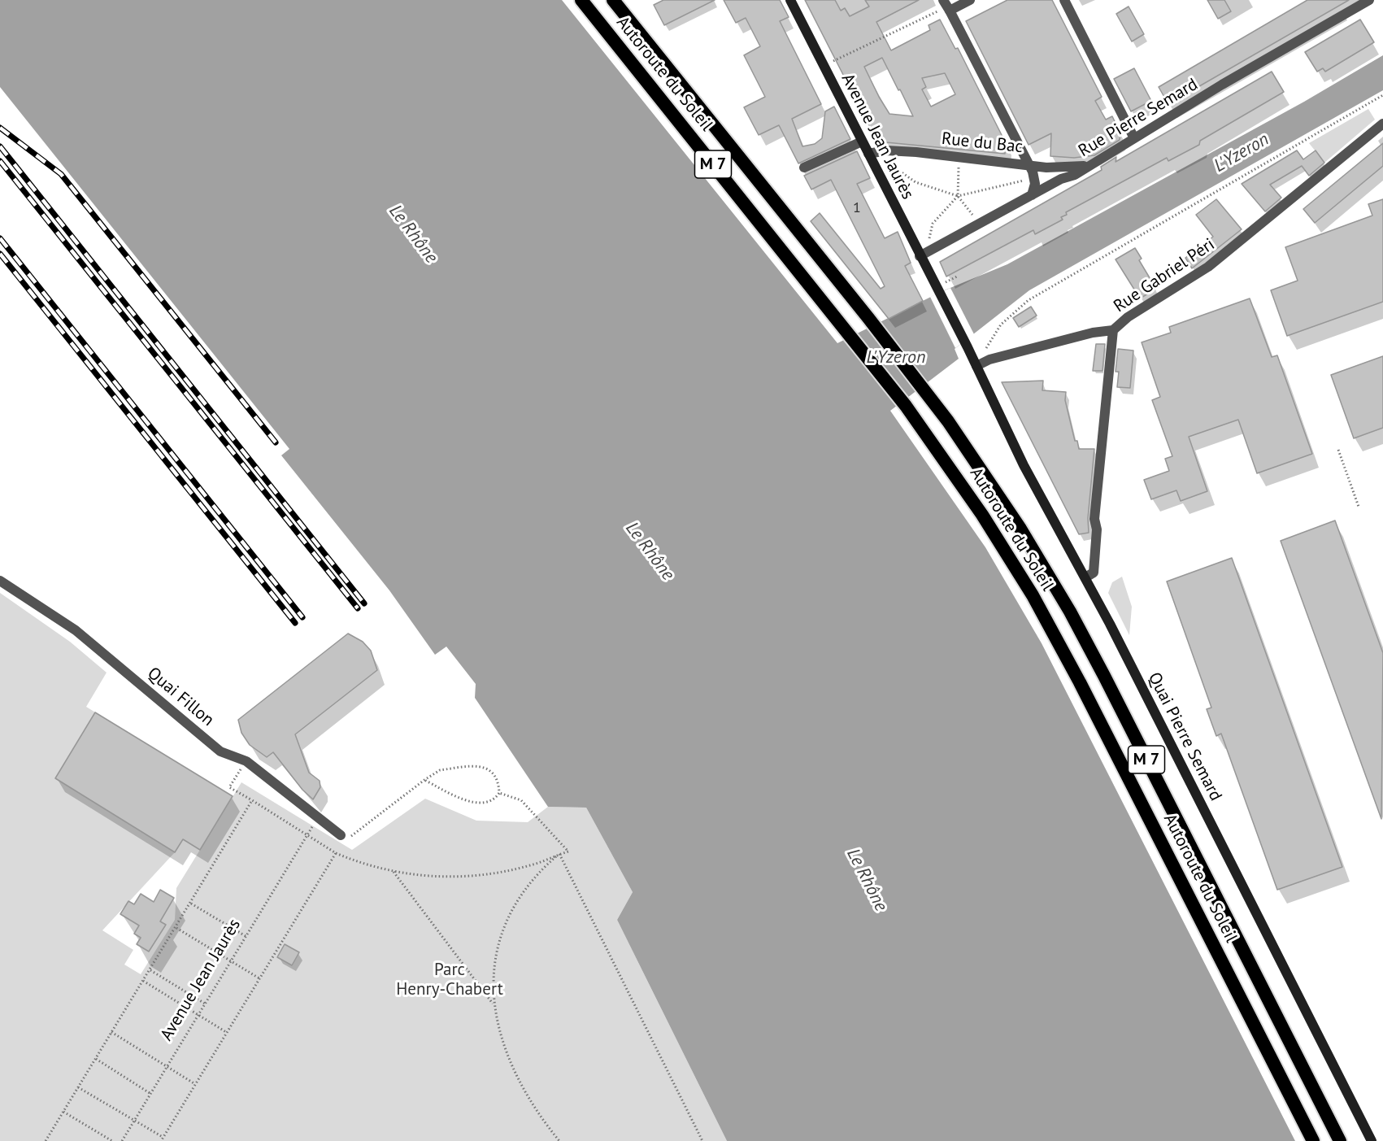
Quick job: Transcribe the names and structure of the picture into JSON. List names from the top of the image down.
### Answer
{
  "streets": {
    "highway": ["Autoroute du Soleil", "M 7"],
    "main road": ["Avenue Jean Jaurès", "Quai Pierre Semard"],
    "street": [
      "Rue Pierre Semard",
      "Rue du Bac",
      "Rue Gabriel Péri",
      "Quai Fillon"
    ]
  },
  "crossings": [
    ["Rue Pierre Semard", "Avenue Jean Jaurès"],
    ["Rue Pierre Semard", "Rue du Bac"],
    ["Avenue Jean Jaurès", "Rue du Bac"],
    ["Avenue Jean Jaurès", "Quai Pierre Semard"],
    ["Rue Gabriel Péri", "Quai Pierre Semard"]
  ],
  "water": ["L'Yzeron", "Le Rhône"],
  "parks": ["Parc Henry-Chabert"],
  "house_numbers": ["1"]
}
